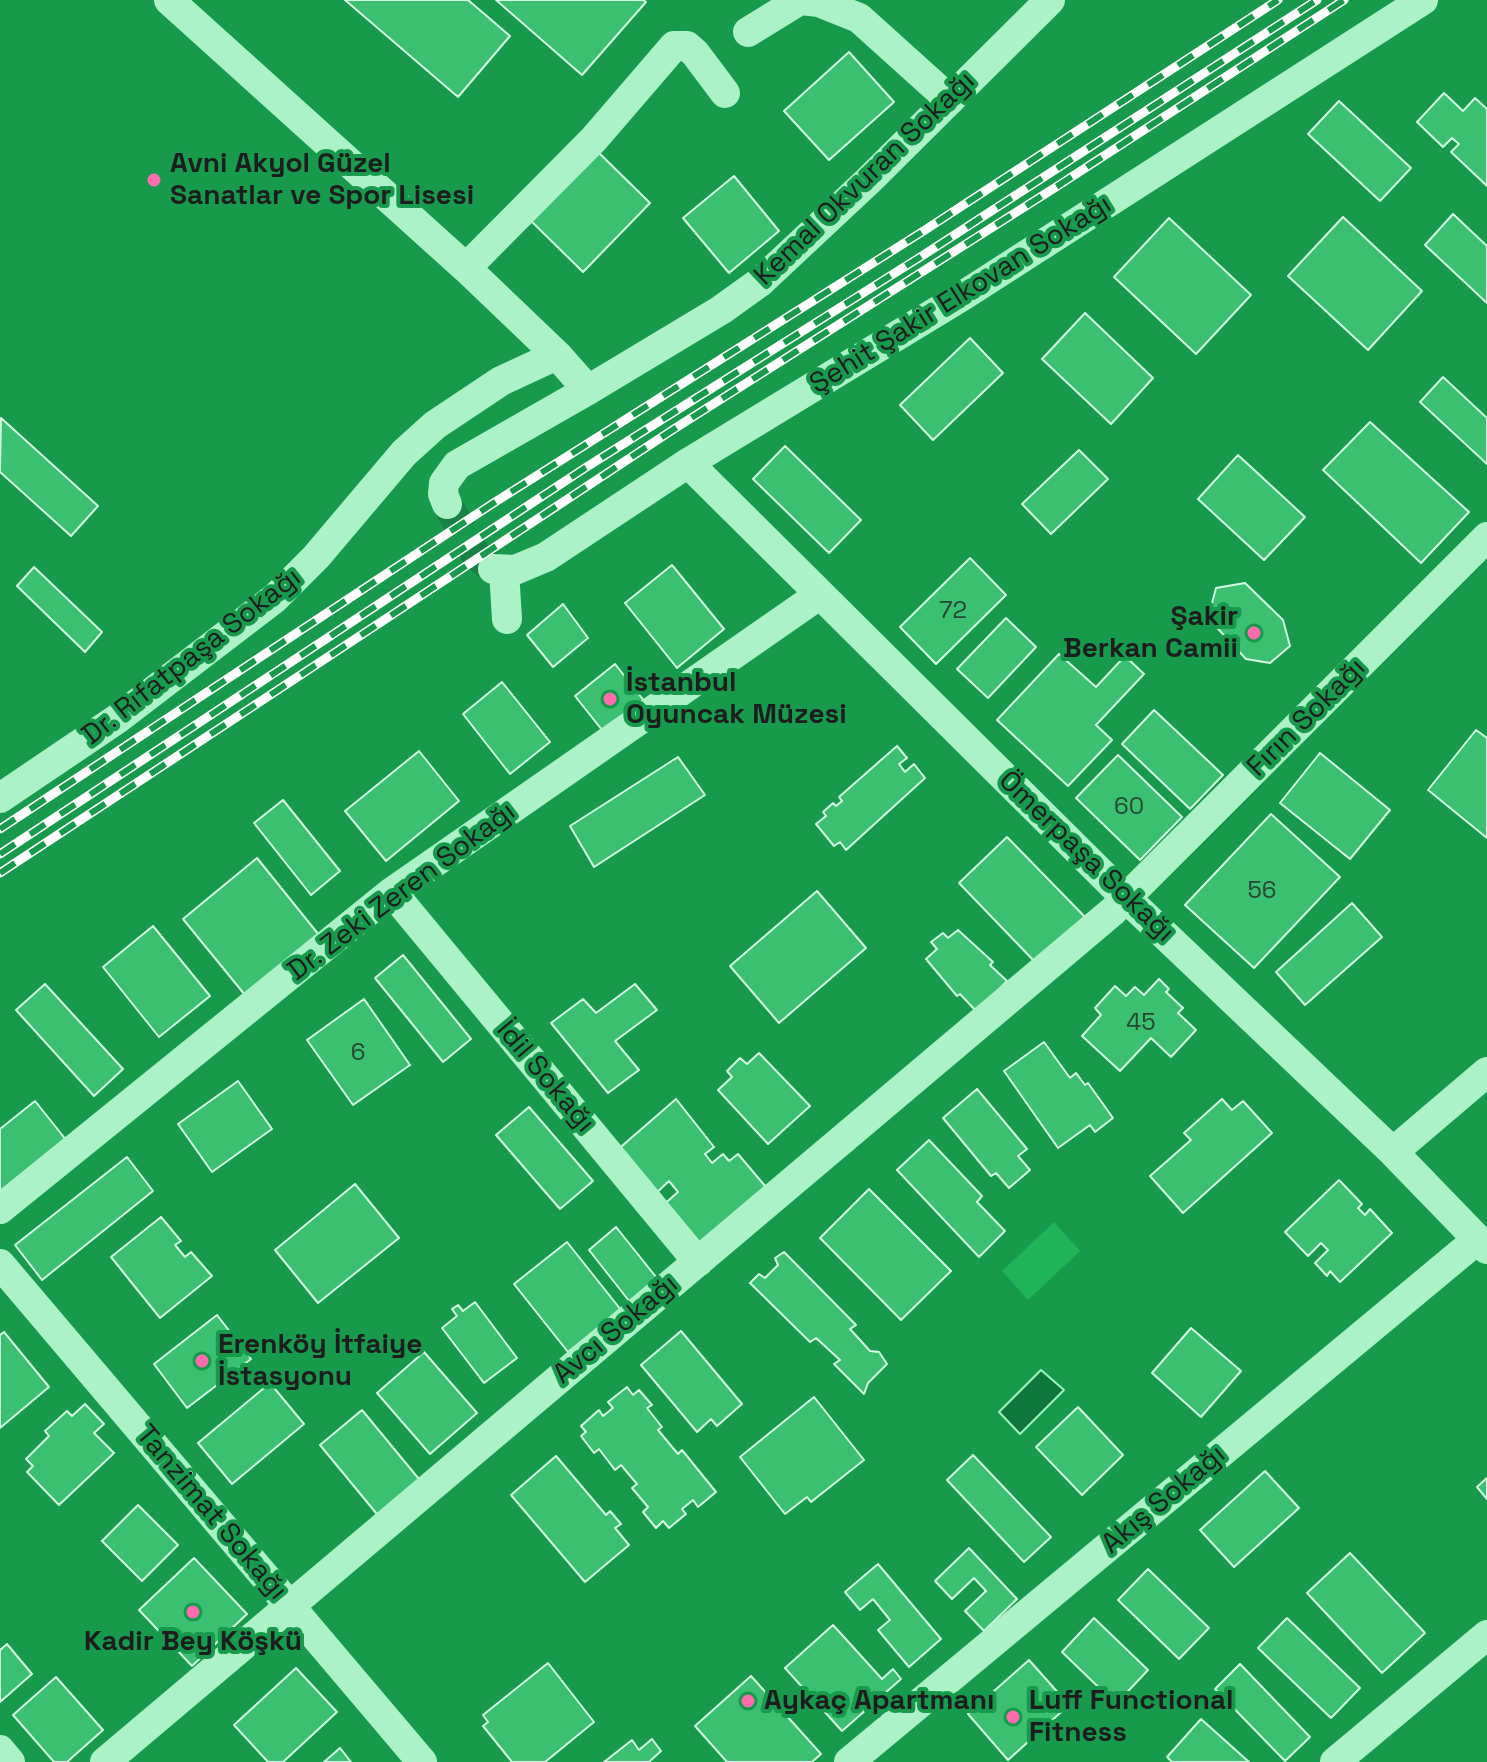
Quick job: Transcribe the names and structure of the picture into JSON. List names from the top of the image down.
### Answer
{
  "streets": {
    "street": [
      "Kemal Okvuran Sokağı",
      "Şehit Şakir Elkovan Sokağı",
      "Dr. Rıfatpaşa Sokağı",
      "Fırın Sokağı",
      "Ömerpaşa Sokağı",
      "Dr. Zeki Zeren Sokağı",
      "İdil Sokağı",
      "Avcı Sokağı",
      "Akış Sokağı",
      "Tanzimat Sokağı"
    ]
  },
  "crossings": [
    ["Şehit Şakir Elkovan Sokağı", "Ömerpaşa Sokağı"],
    ["Fırın Sokağı", "Ömerpaşa Sokağı"],
    ["Fırın Sokağı", "Avcı Sokağı"],
    ["Ömerpaşa Sokağı", "Dr. Zeki Zeren Sokağı"],
    ["Ömerpaşa Sokağı", "Avcı Sokağı"],
    ["Ömerpaşa Sokağı", "Akış Sokağı"],
    ["Dr. Zeki Zeren Sokağı", "İdil Sokağı"],
    ["İdil Sokağı", "Avcı Sokağı"],
    ["Avcı Sokağı", "Tanzimat Sokağı"]
  ],
  "places": [
    "Avni Akyol Güzel Sanatlar ve Spor Lisesi",
    "Şakir Berkan Camii",
    "İstanbul Oyuncak Müzesi",
    "Erenköy İtfaiye İstasyonu",
    "Kadir Bey Köşkü",
    "Aykaç Apartmanı",
    "Luff Functional Fitness"
  ],
  "house_numbers": [
    "72",
    "60",
    "56",
    "45",
    "6"
  ]
}
